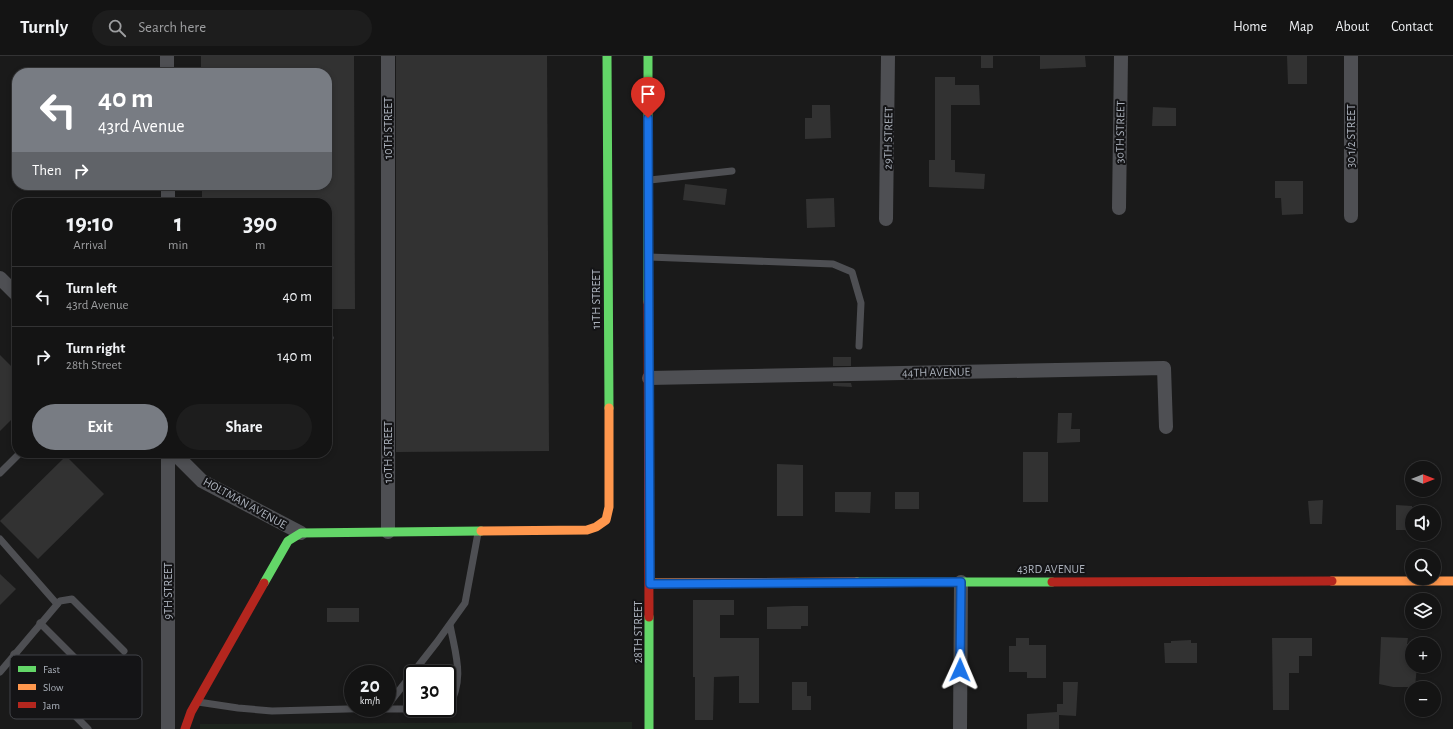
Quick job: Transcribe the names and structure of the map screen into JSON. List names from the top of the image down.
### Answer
{
  "streets": {
    "street": [
      "10TH STREET",
      "30TH STREET",
      "30 1/2 STREET",
      "29TH STREET",
      "11TH STREET",
      "44TH AVENUE",
      "HOLTMAN AVENUE",
      "43RD AVENUE",
      "9TH STREET",
      "28TH STREET"
    ]
  },
  "crossings": [
    ["44TH AVENUE", "28TH STREET"],
    ["43RD AVENUE", "28TH STREET"]
  ],
  "legend": ["Fast", "Slow", "Jam"],
  "north": "right",
  "page": {
    "header": "Turnly",
    "search": "Search here",
    "nav": [
      "Home",
      "Map",
      "About",
      "Contact"
    ],
    "turn": ["40 m", "43rd Avenue"],
    "then": "Then",
    "eta": [
      "19:10",
      "Arrival",
      "1",
      "min",
      "390",
      "m"
    ],
    "list": [
      {
        "name": "Turn left",
        "note": "43rd Avenue",
        "value": "40 m"
      },
      {
        "name": "Turn right",
        "note": "28th Street",
        "value": "140 m"
      }
    ],
    "buttons": ["Exit", "Share"],
    "map_buttons": ["+", "−"],
    "speed": "20 km/h",
    "limit": "30"
  }
}
